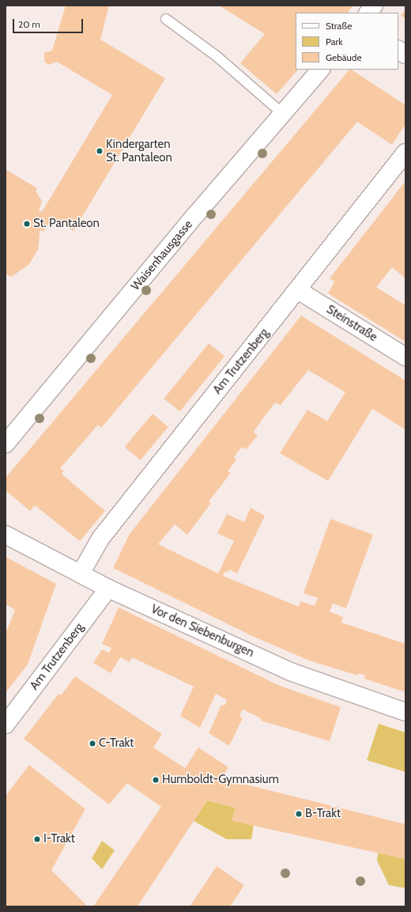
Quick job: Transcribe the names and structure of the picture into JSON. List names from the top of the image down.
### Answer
{
  "streets": {
    "street": [
      "Waisenhausgasse",
      "Steinstraße",
      "Am Trutzenberg",
      "Vor den Siebenburgen"
    ]
  },
  "crossings": [
    ["Steinstraße", "Am Trutzenberg"],
    ["Am Trutzenberg", "Vor den Siebenburgen"]
  ],
  "places": [
    "Kindergarten St. Pantaleon",
    "St. Pantaleon",
    "C-Trakt",
    "Humboldt-Gymnasium",
    "B-Trakt",
    "I-Trakt"
  ],
  "legend": ["Straße", "Park", "Gebäude"],
  "scale_bar": "20 m"
}
